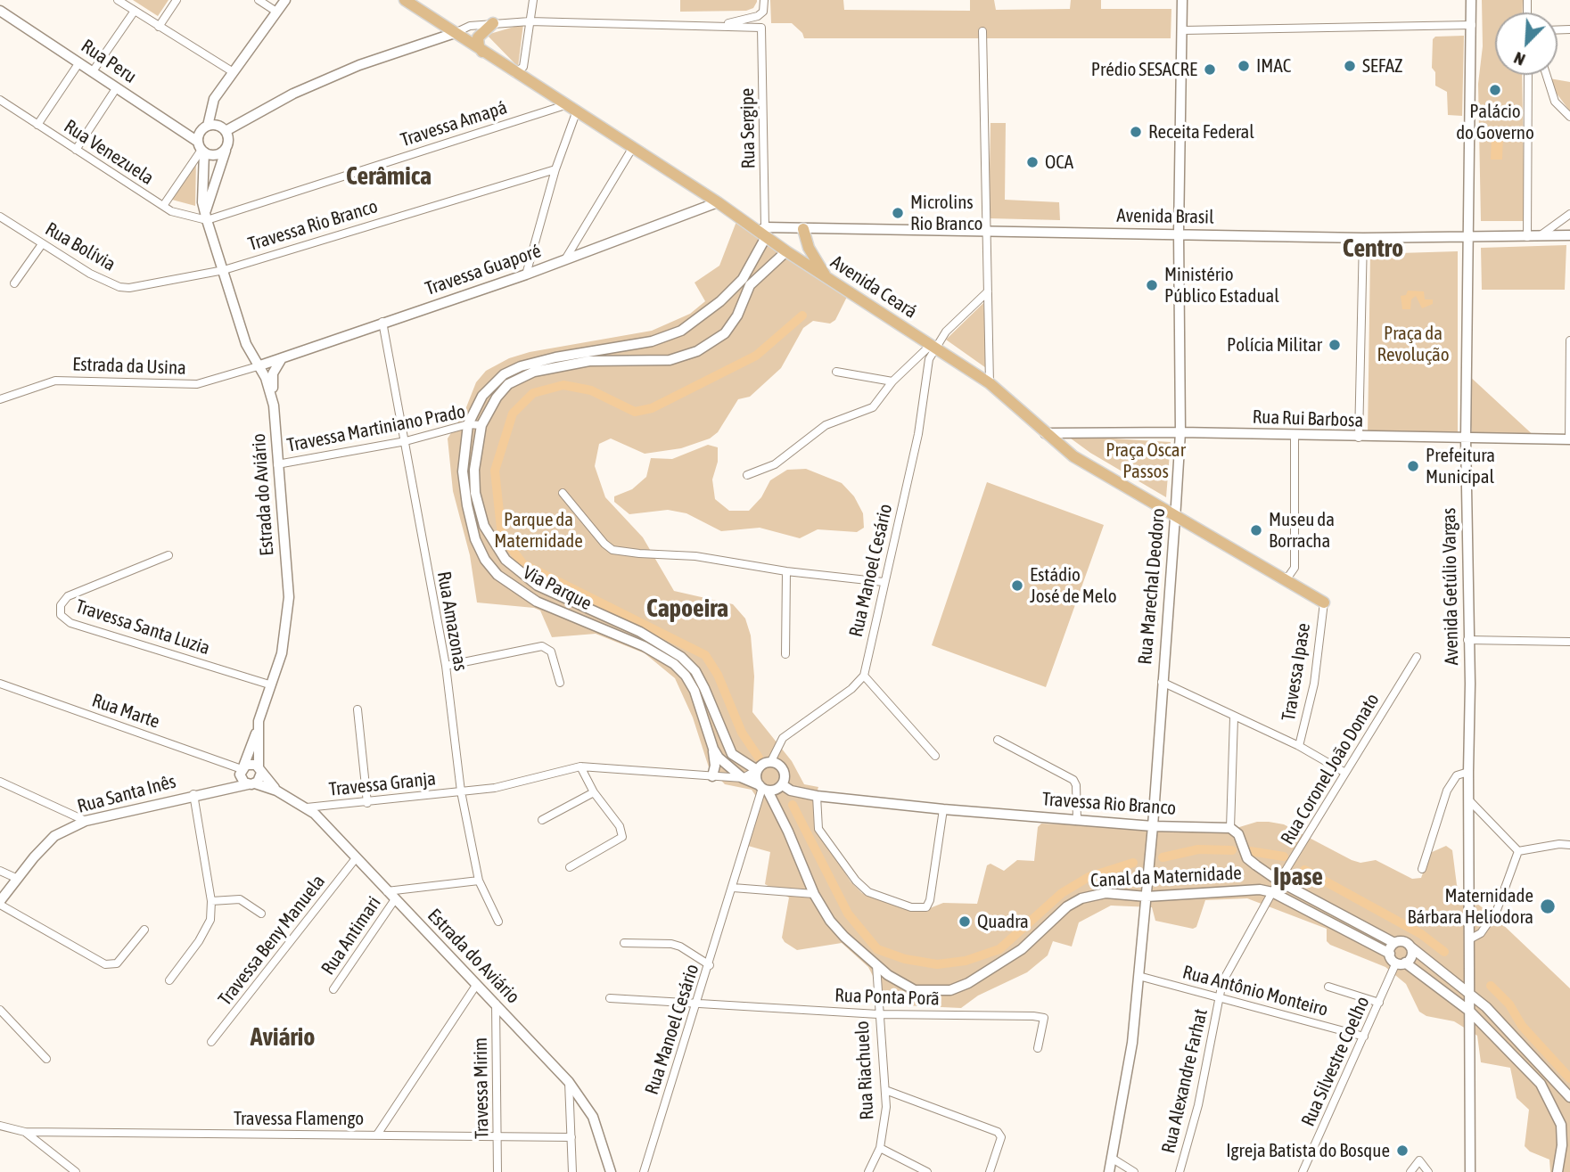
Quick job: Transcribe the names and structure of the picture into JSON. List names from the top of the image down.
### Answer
{
  "streets": {
    "main road": ["Avenida Ceará"],
    "street": [
      "Rua Peru",
      "Travessa Amapá",
      "Rua Sergipe",
      "Rua Venezuela",
      "Avenida Brasil",
      "Travessa Rio Branco",
      "Rua Bolívia",
      "Travessa Guaporé",
      "Estrada da Usina",
      "Rua Rui Barbosa",
      "Travessa Martiniano Prado",
      "Estrada do Aviário",
      "Rua Manoel Cesário",
      "Rua Marechal Deodoro",
      "Avenida Getúlio Vargas",
      "Via Parque",
      "Rua Amazonas",
      "Travessa Santa Luzia",
      "Travessa Ipase",
      "Rua Marte",
      "Rua Coronel João Donato",
      "Travessa Granja",
      "Rua Santa Inês",
      "Canal da Maternidade",
      "Rua Antimari",
      "Travessa Beny Manuela",
      "Rua Antônio Monteiro",
      "Rua Ponta Porã",
      "Rua Silvestre Coelho",
      "Rua Riachuelo",
      "Rua Alexandre Farhat",
      "Travessa Mirim",
      "Travessa Flamengo"
    ]
  },
  "crossings": [
    ["Rua Peru", "Estrada do Aviário"],
    ["Travessa Amapá", "Rua Venezuela"],
    ["Travessa Amapá", "Avenida Ceará"],
    ["Travessa Amapá", "Estrada do Aviário"],
    ["Rua Sergipe", "Avenida Brasil"],
    ["Rua Sergipe", "Avenida Ceará"],
    ["Rua Sergipe", "Via Parque"],
    ["Rua Venezuela", "Estrada do Aviário"],
    ["Avenida Brasil", "Avenida Ceará"],
    ["Avenida Brasil", "Rua Marechal Deodoro"],
    ["Avenida Brasil", "Avenida Getúlio Vargas"],
    ["Avenida Brasil", "Via Parque"],
    ["Travessa Rio Branco", "Rua Bolívia"],
    ["Travessa Rio Branco", "Estrada do Aviário"],
    ["Travessa Rio Branco", "Rua Manoel Cesário"],
    ["Travessa Rio Branco", "Rua Marechal Deodoro"],
    ["Travessa Rio Branco", "Via Parque"],
    ["Travessa Rio Branco", "Canal da Maternidade"],
    ["Travessa Guaporé", "Avenida Ceará"],
    ["Travessa Guaporé", "Estrada da Usina"],
    ["Travessa Guaporé", "Estrada do Aviário"],
    ["Travessa Guaporé", "Rua Amazonas"],
    ["Avenida Ceará", "Rua Rui Barbosa"],
    ["Avenida Ceará", "Rua Manoel Cesário"],
    ["Avenida Ceará", "Rua Marechal Deodoro"],
    ["Avenida Ceará", "Via Parque"],
    ["Avenida Ceará", "Travessa Ipase"],
    ["Estrada da Usina", "Estrada do Aviário"],
    ["Rua Rui Barbosa", "Rua Marechal Deodoro"],
    ["Rua Rui Barbosa", "Avenida Getúlio Vargas"],
    ["Travessa Martiniano Prado", "Estrada do Aviário"],
    ["Travessa Martiniano Prado", "Via Parque"],
    ["Travessa Martiniano Prado", "Rua Amazonas"],
    ["Estrada do Aviário", "Travessa Santa Luzia"],
    ["Estrada do Aviário", "Rua Marte"],
    ["Estrada do Aviário", "Travessa Granja"],
    ["Estrada do Aviário", "Rua Santa Inês"],
    ["Estrada do Aviário", "Rua Antimari"],
    ["Estrada do Aviário", "Travessa Beny Manuela"],
    ["Estrada do Aviário", "Travessa Mirim"],
    ["Rua Manoel Cesário", "Via Parque"],
    ["Rua Manoel Cesário", "Canal da Maternidade"],
    ["Rua Manoel Cesário", "Rua Ponta Porã"],
    ["Rua Marechal Deodoro", "Canal da Maternidade"],
    ["Rua Marechal Deodoro", "Rua Antônio Monteiro"],
    ["Via Parque", "Travessa Granja"],
    ["Via Parque", "Canal da Maternidade"],
    ["Rua Amazonas", "Travessa Granja"],
    ["Rua Amazonas", "Rua Antimari"],
    ["Rua Marte", "Rua Santa Inês"],
    ["Rua Coronel João Donato", "Canal da Maternidade"],
    ["Rua Coronel João Donato", "Rua Antônio Monteiro"],
    ["Rua Coronel João Donato", "Rua Alexandre Farhat"],
    ["Canal da Maternidade", "Rua Silvestre Coelho"],
    ["Canal da Maternidade", "Rua Riachuelo"],
    ["Rua Antônio Monteiro", "Rua Silvestre Coelho"],
    ["Rua Antônio Monteiro", "Rua Alexandre Farhat"],
    ["Rua Ponta Porã", "Rua Riachuelo"],
    ["Travessa Mirim", "Travessa Flamengo"]
  ],
  "districts": [
    "Cerâmica",
    "Centro",
    "Capoeira",
    "Ipase",
    "Aviário"
  ],
  "parks": ["Praça da Revolução", "Praça Oscar Passos", "Parque da Maternidade"],
  "places": [
    "IMAC",
    "SEFAZ",
    "Prédio SESACRE",
    "Palácio do Governo",
    "Receita Federal",
    "OCA",
    "Microlins Rio Branco",
    "Ministério Público Estadual",
    "Polícia Militar",
    "Prefeitura Municipal",
    "Museu da Borracha",
    "Estádio José de Melo",
    "Maternidade Bárbara Heliodora",
    "Quadra",
    "Igreja Batista do Bosque"
  ],
  "north": "bottom left"
}
